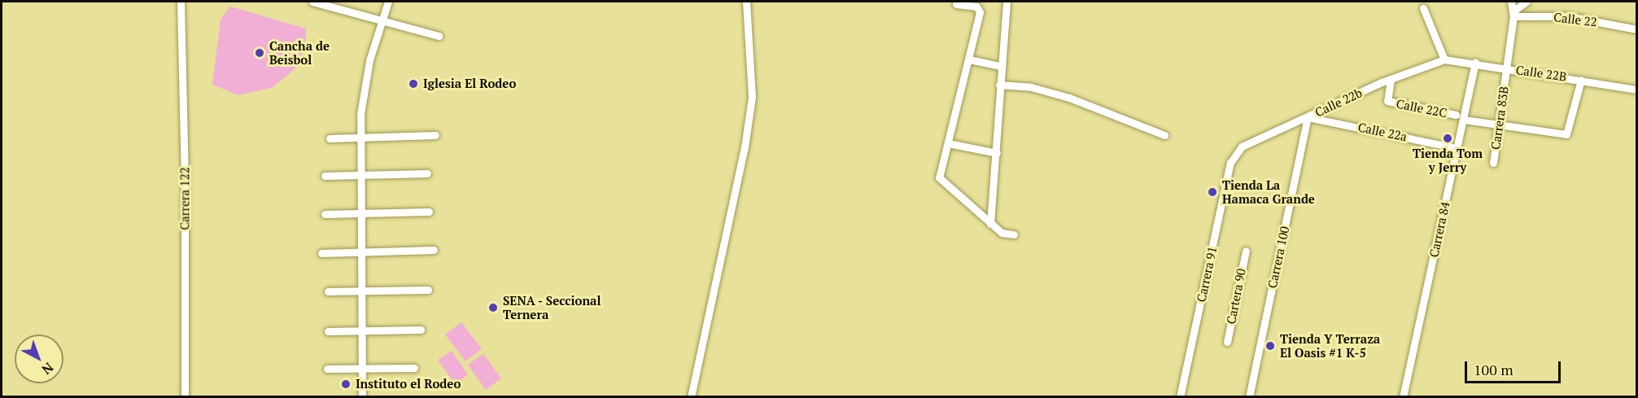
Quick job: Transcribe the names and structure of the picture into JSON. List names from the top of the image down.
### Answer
{
  "streets": {
    "street": [
      "Calle 22",
      "Calle 22B",
      "Calle 22b",
      "Calle 22C",
      "Carrera 83B",
      "Calle 22a",
      "Carrera 122",
      "Carrera 84",
      "Carrera 100",
      "Carrera 91",
      "Cartera 90"
    ]
  },
  "crossings": [
    ["Calle 22", "Carrera 83B"],
    ["Calle 22B", "Calle 22b"],
    ["Calle 22B", "Calle 22C"],
    ["Calle 22B", "Carrera 83B"],
    ["Calle 22B", "Carrera 84"],
    ["Calle 22b", "Calle 22C"],
    ["Calle 22b", "Calle 22a"],
    ["Calle 22b", "Carrera 100"],
    ["Calle 22b", "Carrera 91"],
    ["Calle 22C", "Carrera 83B"],
    ["Calle 22C", "Carrera 84"],
    ["Calle 22a", "Carrera 84"],
    ["Calle 22a", "Carrera 100"]
  ],
  "places": [
    "Cancha de Beisbol",
    "Iglesia El Rodeo",
    "Tienda Tom y Jerry",
    "Tienda La Hamaca Grande",
    "SENA - Seccional Ternera",
    "Tienda Y Terraza El Oasis #1 K-5",
    "Instituto el Rodeo"
  ],
  "scale_bar": "100 m",
  "north": "bottom right"
}
